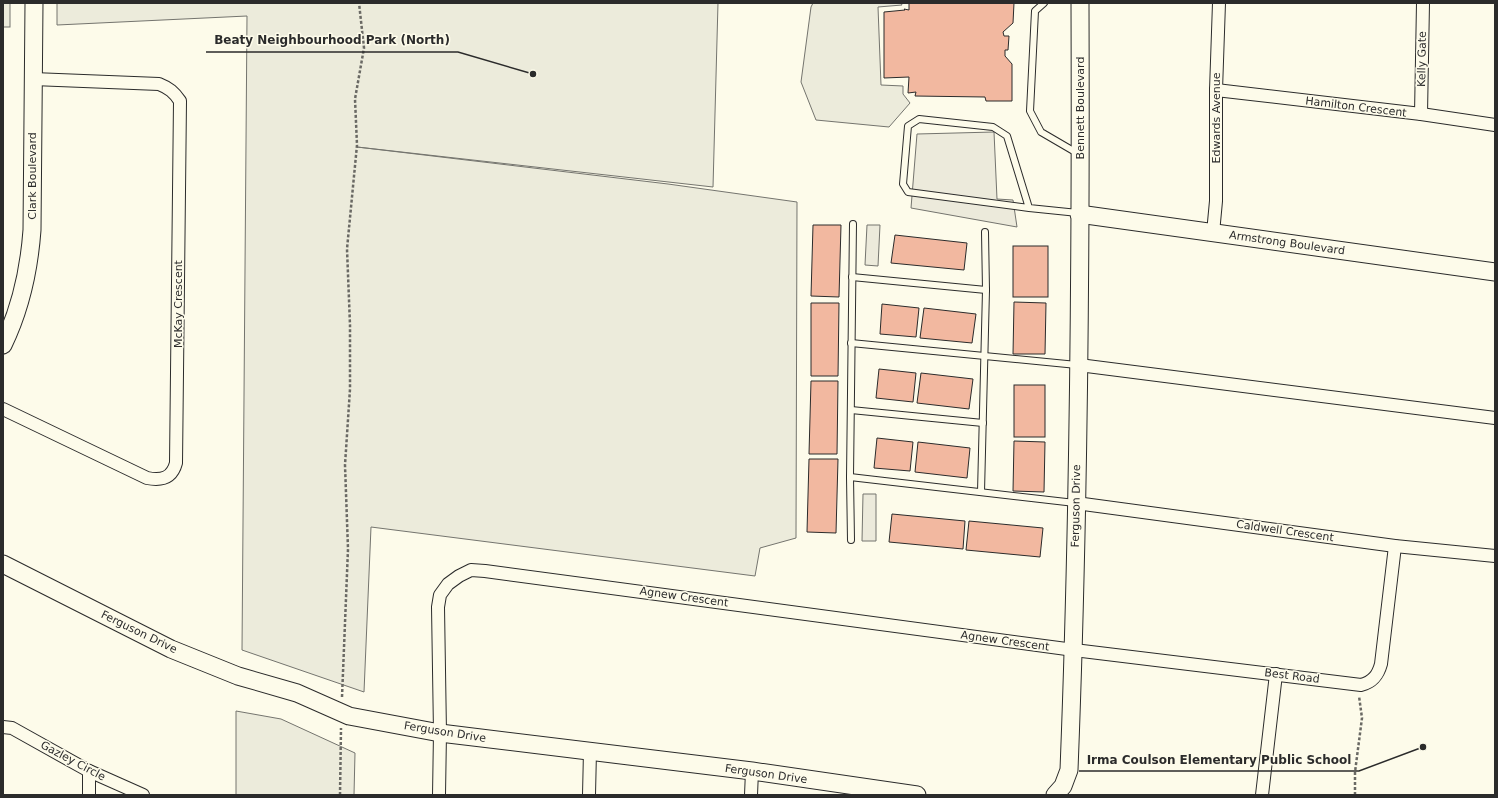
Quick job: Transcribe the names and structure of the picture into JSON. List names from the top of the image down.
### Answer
{
  "streets": {
    "street": [
      "Kelly Gate",
      "Hamilton Crescent",
      "Bennett Boulevard",
      "Edwards Avenue",
      "Clark Boulevard",
      "Armstrong Boulevard",
      "McKay Crescent",
      "Ferguson Drive",
      "Caldwell Crescent",
      "Agnew Crescent",
      "Best Road",
      "Gazley Circle"
    ]
  },
  "crossings": [
    ["Kelly Gate", "Hamilton Crescent"],
    ["Hamilton Crescent", "Edwards Avenue"],
    ["Bennett Boulevard", "Armstrong Boulevard"],
    ["Bennett Boulevard", "Ferguson Drive"],
    ["Edwards Avenue", "Armstrong Boulevard"],
    ["Clark Boulevard", "McKay Crescent"],
    ["Armstrong Boulevard", "Ferguson Drive"],
    ["Ferguson Drive", "Caldwell Crescent"],
    ["Ferguson Drive", "Agnew Crescent"],
    ["Ferguson Drive", "Best Road"],
    ["Caldwell Crescent", "Best Road"],
    ["Agnew Crescent", "Best Road"]
  ],
  "places": ["Beaty Neighbourhood Park (North)", "Irma Coulson Elementary Public School"]
}
